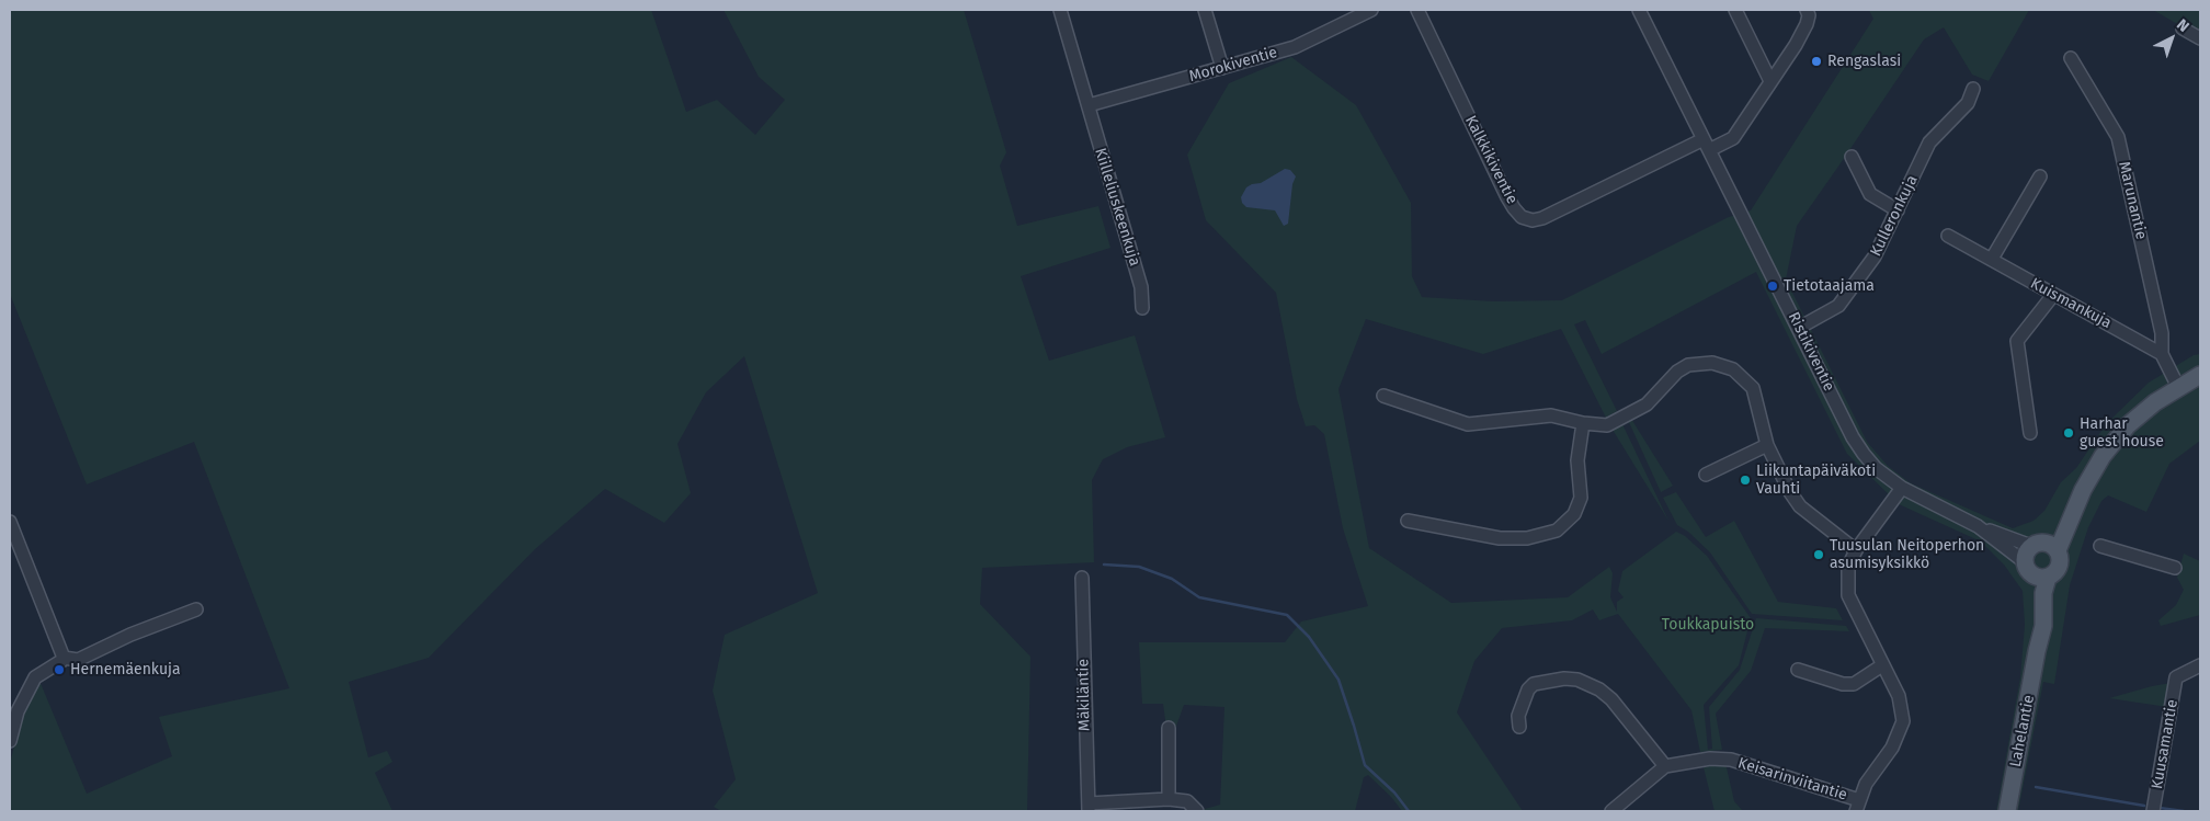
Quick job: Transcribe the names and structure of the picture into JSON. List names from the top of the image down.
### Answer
{
  "streets": {
    "main road": ["Lahelantie"],
    "street": [
      "Morokiventie",
      "Kalkkikiventie",
      "Marunantie",
      "Kiilleliuskeenkuja",
      "Kulleronkuja",
      "Kuismankuja",
      "Ristikiventie",
      "Mäkiläntie",
      "Kuusamantie",
      "Keisarinviitantie"
    ]
  },
  "crossings": [
    ["Morokiventie", "Kiilleliuskeenkuja"],
    ["Kalkkikiventie", "Ristikiventie"],
    ["Marunantie", "Kuismankuja"],
    ["Kulleronkuja", "Ristikiventie"],
    ["Ristikiventie", "Lahelantie"]
  ],
  "parks": ["Toukkapuisto"],
  "places": [
    "Rengaslasi",
    "Tietotaajama",
    "Harhar guest house",
    "Liikuntapäiväkoti Vauhti",
    "Tuusulan Neitoperhon asumisyksikkö",
    "Hernemäenkuja"
  ],
  "north": "top right"
}
